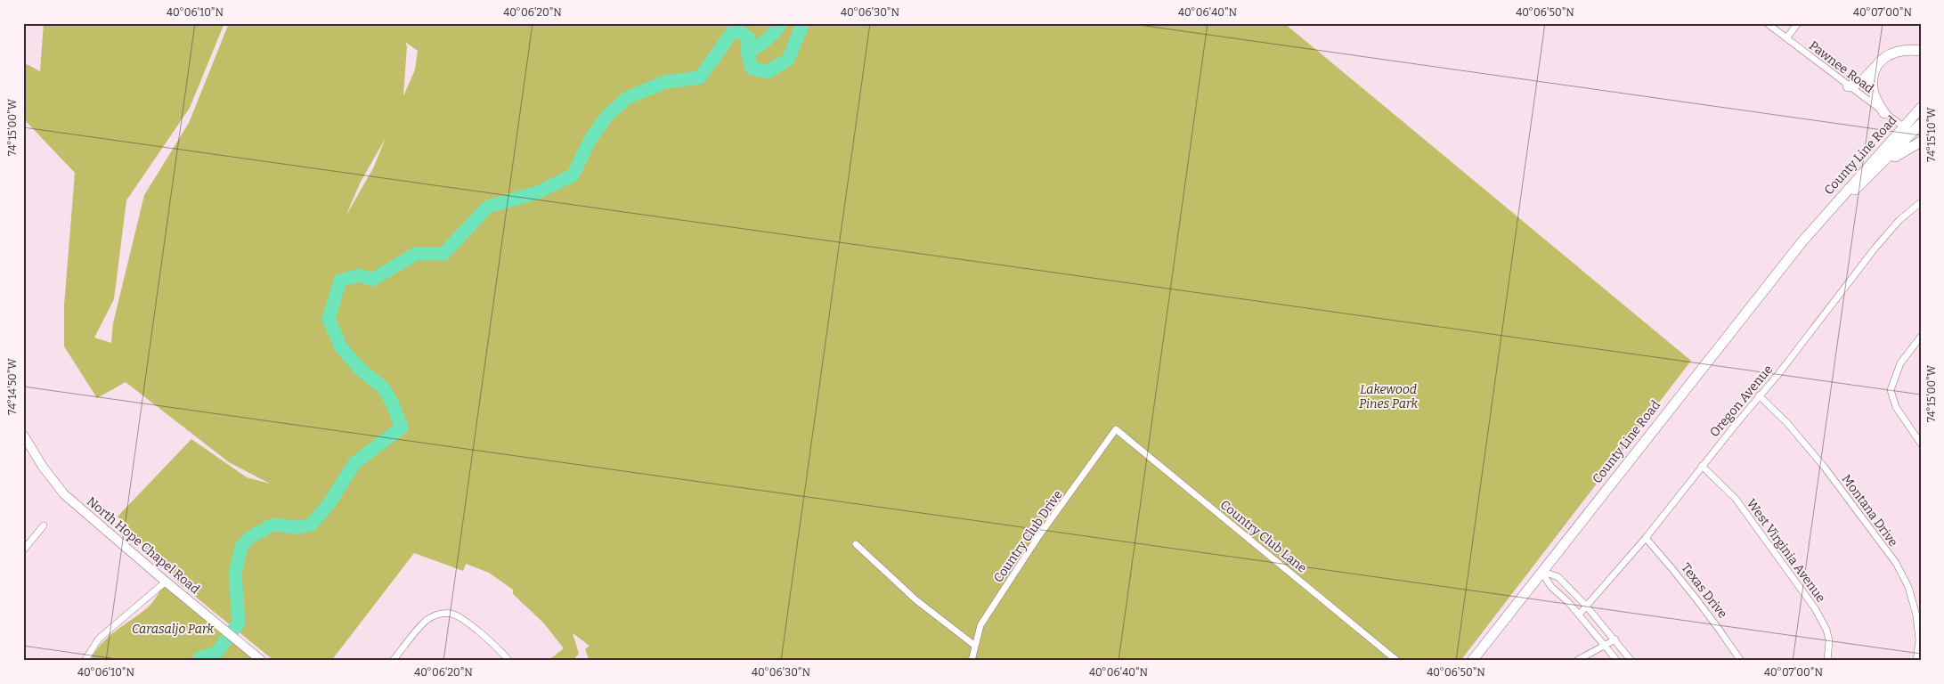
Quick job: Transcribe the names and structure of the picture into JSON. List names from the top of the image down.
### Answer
{
  "streets": {
    "main road": ["County Line Road", "North Hope Chapel Road"],
    "street": [
      "Pawnee Road",
      "Oregon Avenue",
      "Montana Drive",
      "Country Club Drive",
      "Country Club Lane",
      "West Virginia Avenue",
      "Texas Drive"
    ]
  },
  "crossings": [
    ["Pawnee Road", "County Line Road"],
    ["Oregon Avenue", "Montana Drive"],
    ["Oregon Avenue", "West Virginia Avenue"],
    ["Oregon Avenue", "Texas Drive"],
    ["Country Club Drive", "Country Club Lane"]
  ],
  "parks": ["Lakewood Pines Park", "Carasaljo Park"],
  "coordinates": [
    "40°06'10\"N",
    "40°06'20\"N",
    "40°06'30\"N",
    "40°06'40\"N",
    "40°06'50\"N",
    "40°07'00\"N",
    "74°15'00\"W",
    "74°15'10\"W",
    "74°14'50\"W"
  ]
}
